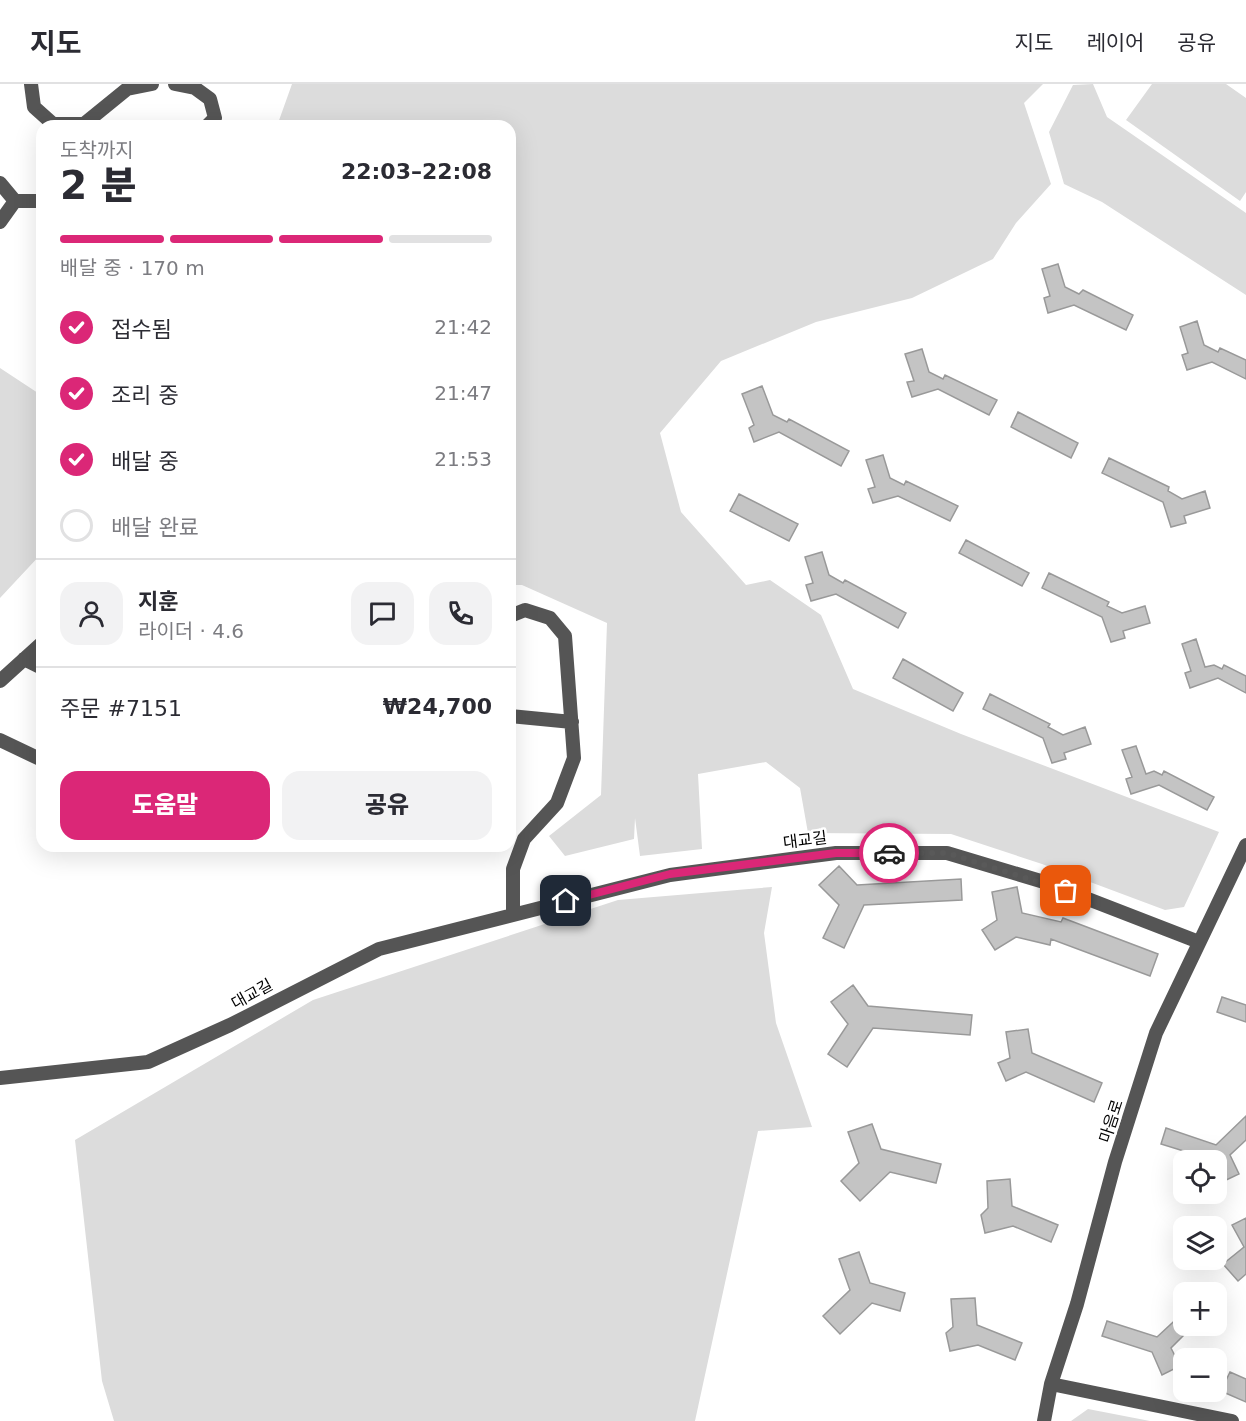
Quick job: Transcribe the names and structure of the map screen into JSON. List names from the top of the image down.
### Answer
{
  "streets": {
    "street": ["대교길", "마음로"]
  },
  "crossings": [
    ["대교길", "마음로"]
  ],
  "page": {
    "header": "지도",
    "nav": ["지도", "레이어", "공유"],
    "heading": ["2 분", "도착까지", "22:03–22:08"],
    "panel": [
      "지훈",
      "라이더 · 4.6",
      "주문 #7151",
      "₩24,700"
    ],
    "bar": "배달 중 · 170 m",
    "list": [
      ["접수됨", "21:42"],
      ["조리 중", "21:47"],
      ["배달 중", "21:53"],
      "배달 완료"
    ],
    "buttons": ["도움말", "공유"],
    "map_buttons": ["+", "−"]
  }
}
